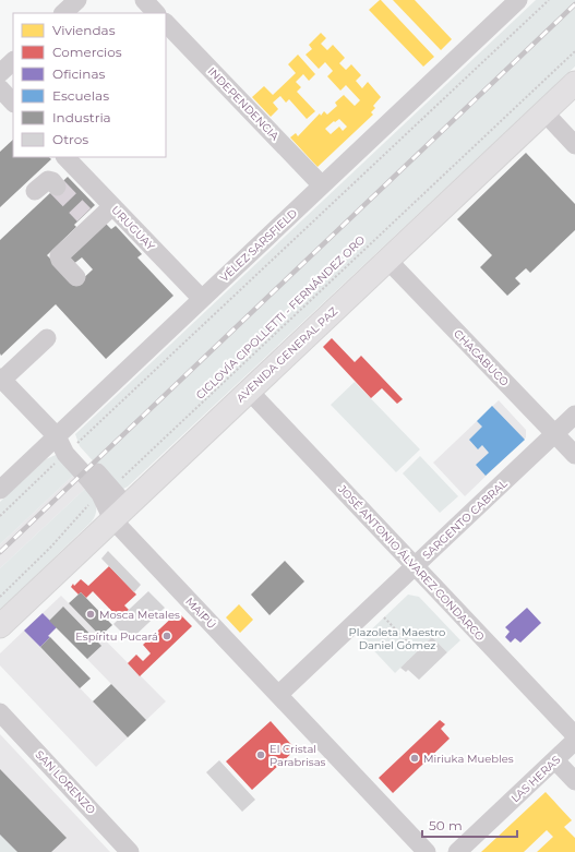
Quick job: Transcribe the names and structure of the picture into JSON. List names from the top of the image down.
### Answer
{
  "streets": {
    "main road": ["AVENIDA GENERAL PAZ"],
    "street": [
      "INDEPENDENCIA",
      "URUGUAY",
      "VÉLEZ SARSFIELD",
      "CHACABUCO",
      "SARGENTO CABRAL",
      "JOSÉ ANTONIO ÁLVAREZ CONDARCO",
      "MAIPÚ",
      "LAS HERAS",
      "SAN LORENZO"
    ],
    "path": ["CICLOVÍA CIPOLLETTI - FERNÁNDEZ ORO"]
  },
  "crossings": [
    ["INDEPENDENCIA", "VÉLEZ SARSFIELD"],
    ["URUGUAY", "VÉLEZ SARSFIELD"],
    ["VÉLEZ SARSFIELD", "MAIPÚ"],
    ["CICLOVÍA CIPOLLETTI - FERNÁNDEZ ORO", "MAIPÚ"],
    ["AVENIDA GENERAL PAZ", "CHACABUCO"],
    ["AVENIDA GENERAL PAZ", "JOSÉ ANTONIO ÁLVAREZ CONDARCO"],
    ["AVENIDA GENERAL PAZ", "MAIPÚ"],
    ["CHACABUCO", "SARGENTO CABRAL"],
    ["SARGENTO CABRAL", "JOSÉ ANTONIO ÁLVAREZ CONDARCO"],
    ["SARGENTO CABRAL", "MAIPÚ"]
  ],
  "parks": ["Plazoleta Maestro Daniel Gómez"],
  "places": [
    "Mosca Metales",
    "Espíritu Pucará",
    "El Cristal Parabrisas",
    "Miriuka Muebles"
  ],
  "legend": [
    "Viviendas",
    "Comercios",
    "Oficinas",
    "Escuelas",
    "Industria",
    "Otros"
  ],
  "scale_bar": "50 m"
}
